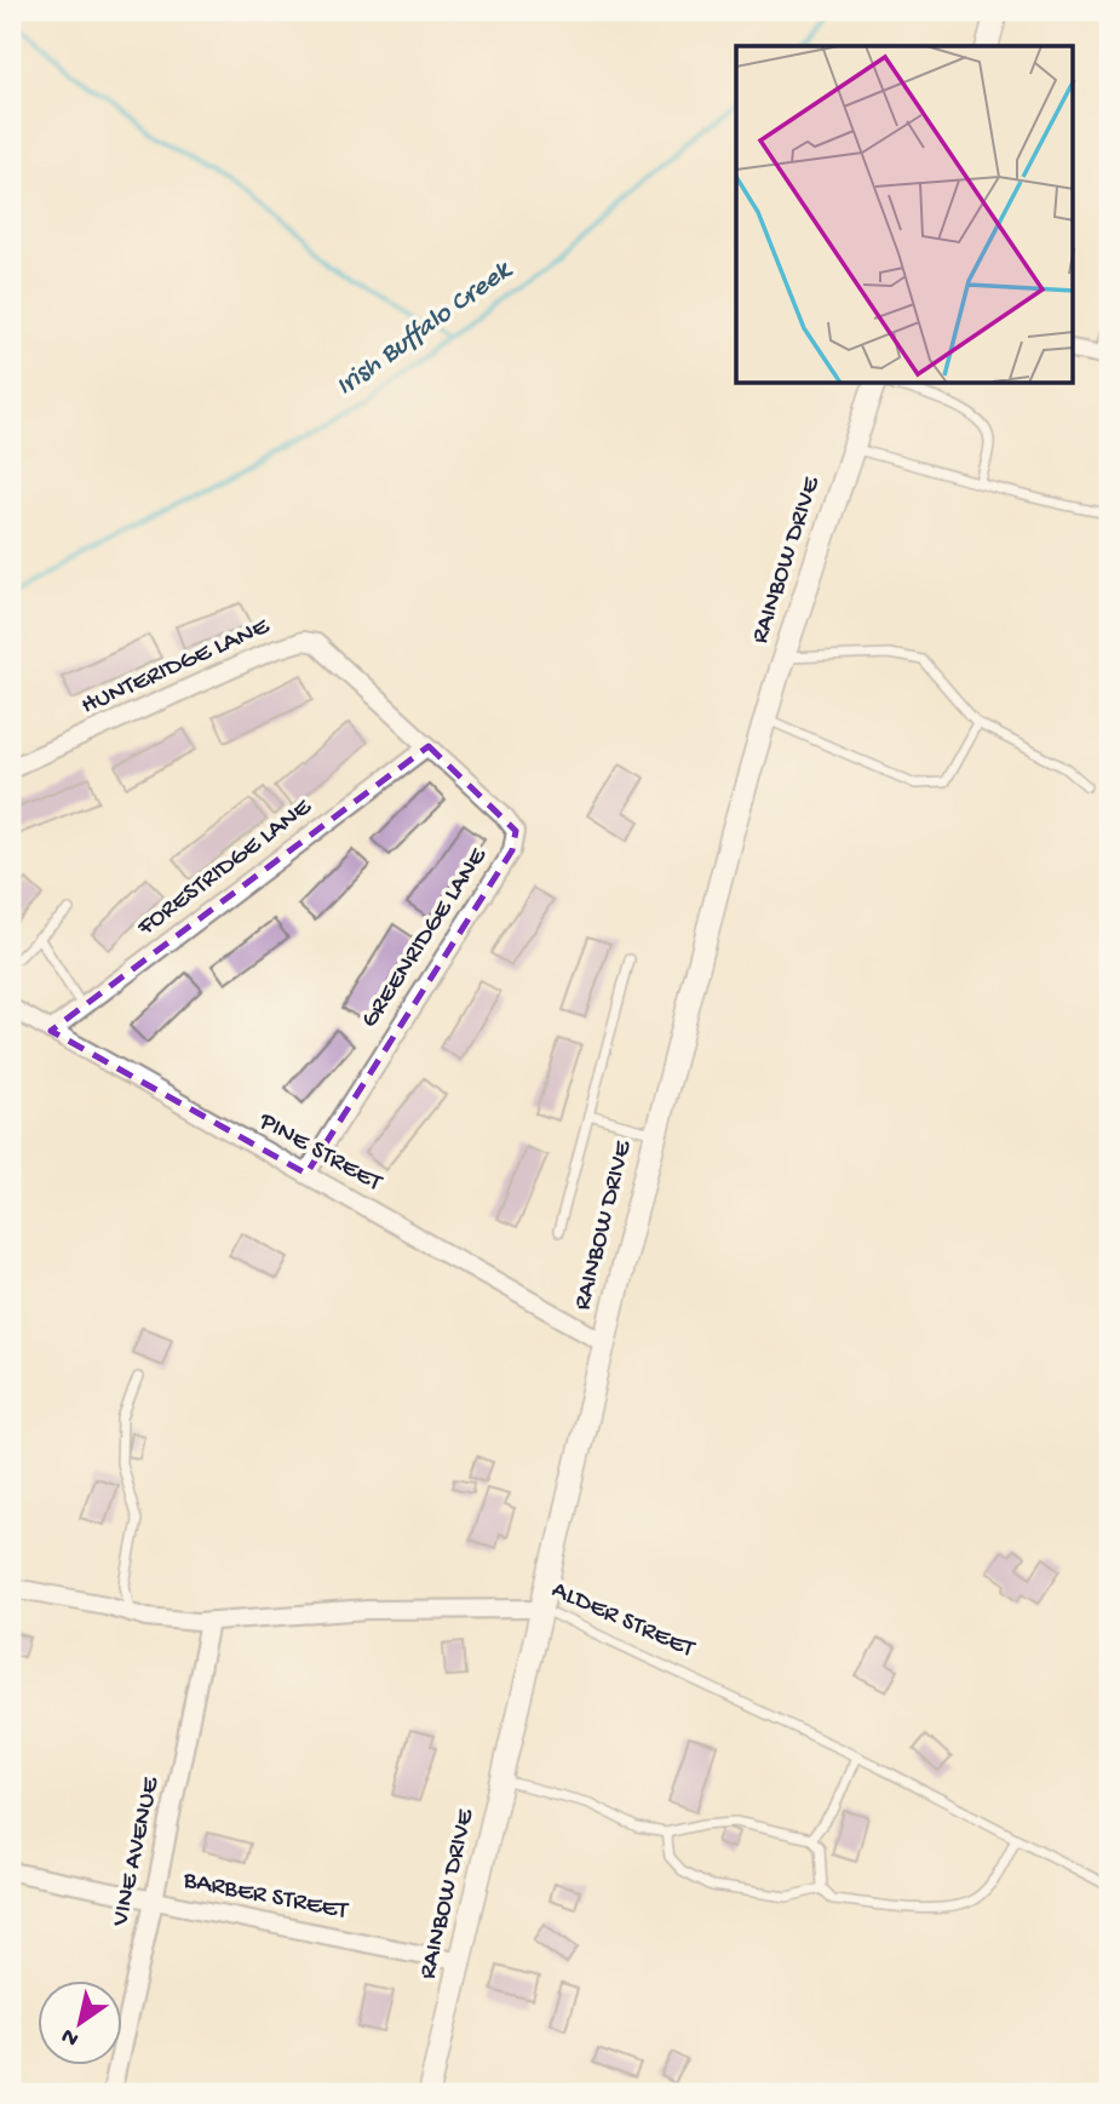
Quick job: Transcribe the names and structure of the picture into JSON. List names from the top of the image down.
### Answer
{
  "streets": {
    "street": [
      "RAINBOW DRIVE",
      "HUNTERIDGE LANE",
      "FORESTRIDGE LANE",
      "GREENRIDGE LANE",
      "PINE STREET",
      "ALDER STREET",
      "VINE AVENUE",
      "BARBER STREET"
    ]
  },
  "crossings": [
    ["RAINBOW DRIVE", "PINE STREET"],
    ["RAINBOW DRIVE", "ALDER STREET"],
    ["RAINBOW DRIVE", "BARBER STREET"],
    ["HUNTERIDGE LANE", "FORESTRIDGE LANE"],
    ["HUNTERIDGE LANE", "GREENRIDGE LANE"],
    ["FORESTRIDGE LANE", "GREENRIDGE LANE"],
    ["FORESTRIDGE LANE", "PINE STREET"],
    ["GREENRIDGE LANE", "PINE STREET"],
    ["ALDER STREET", "VINE AVENUE"],
    ["VINE AVENUE", "BARBER STREET"]
  ],
  "water": ["Irish Buffalo Creek"],
  "north": "bottom left"
}
